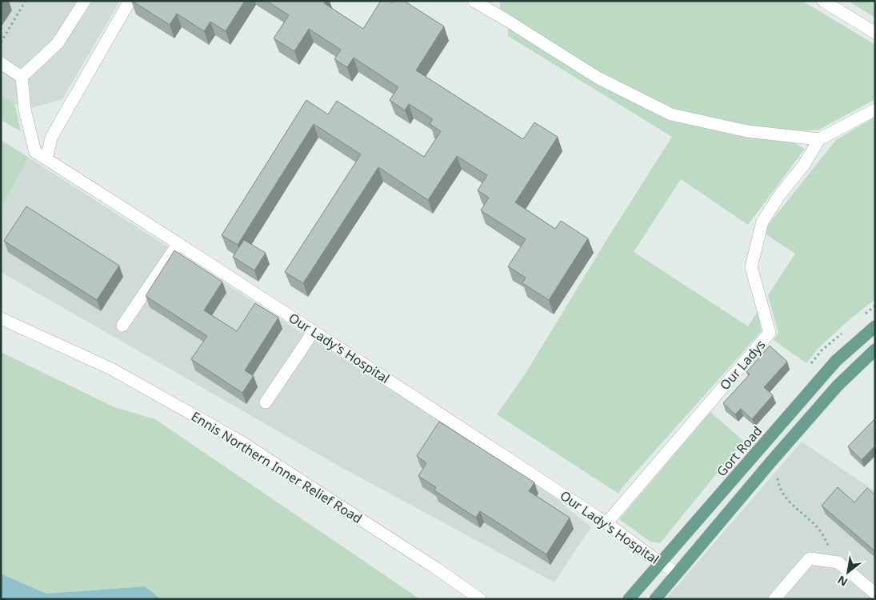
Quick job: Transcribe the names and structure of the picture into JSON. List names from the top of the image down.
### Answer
{
  "streets": {
    "main road": ["Gort Road"],
    "street": ["Our Lady's Hospital", "Our Ladys", "Ennis Northern Inner Relief Road"]
  },
  "crossings": [
    ["Our Lady's Hospital", "Our Ladys"],
    ["Our Lady's Hospital", "Gort Road"]
  ],
  "north": "bottom left"
}
